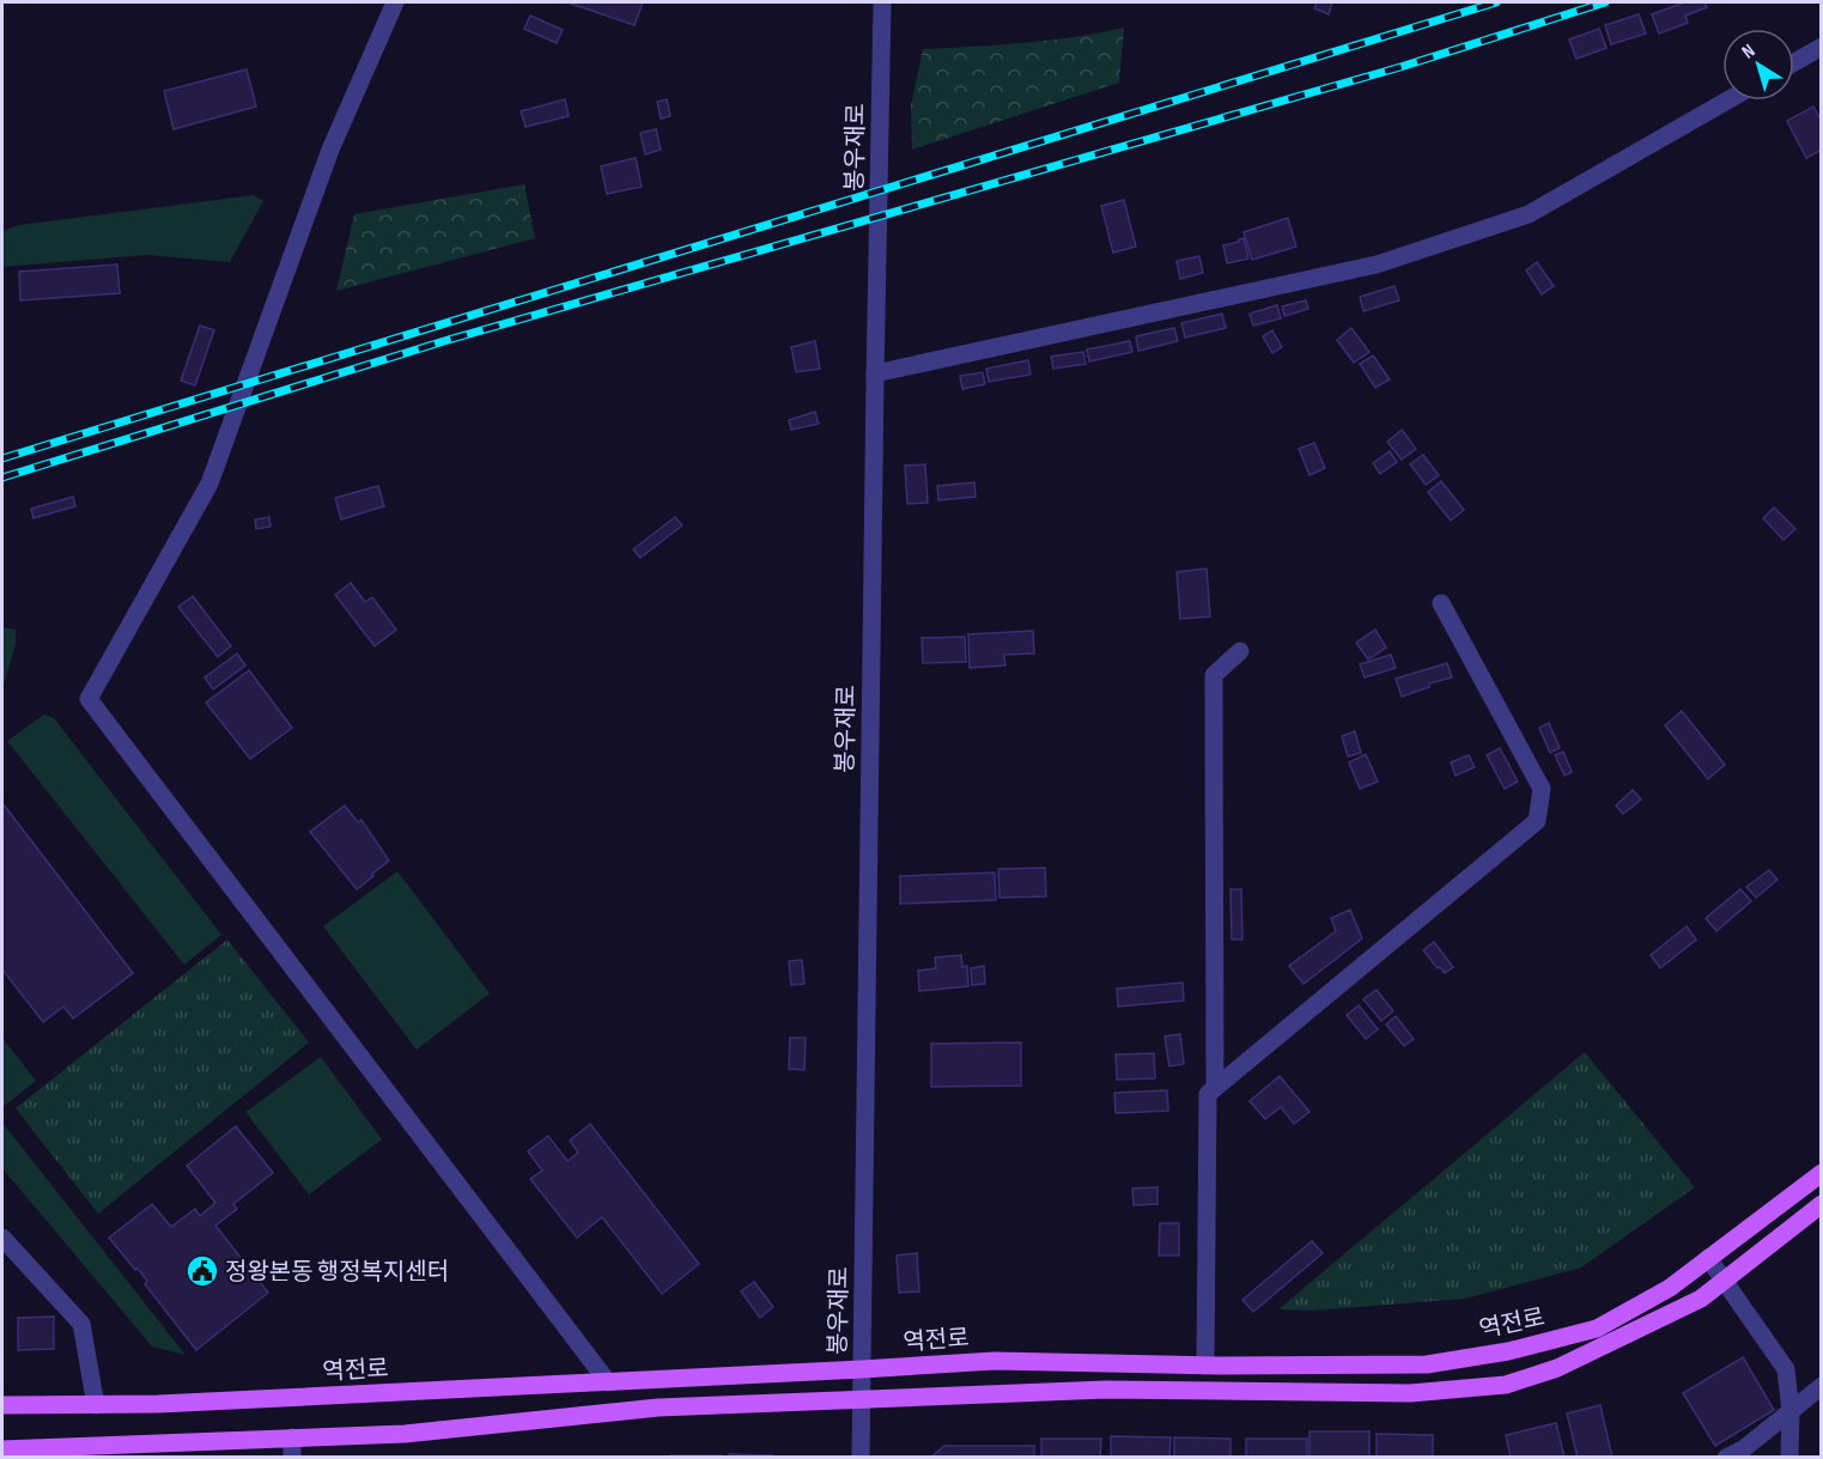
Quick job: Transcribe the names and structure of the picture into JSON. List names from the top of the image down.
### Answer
{
  "streets": {
    "main road": ["역전로"],
    "street": ["봉우재로"]
  },
  "crossings": [
    ["봉우재로", "역전로"]
  ],
  "places": {
    "public building": ["정왕본동 행정복지센터"]
  },
  "north": "top left"
}
